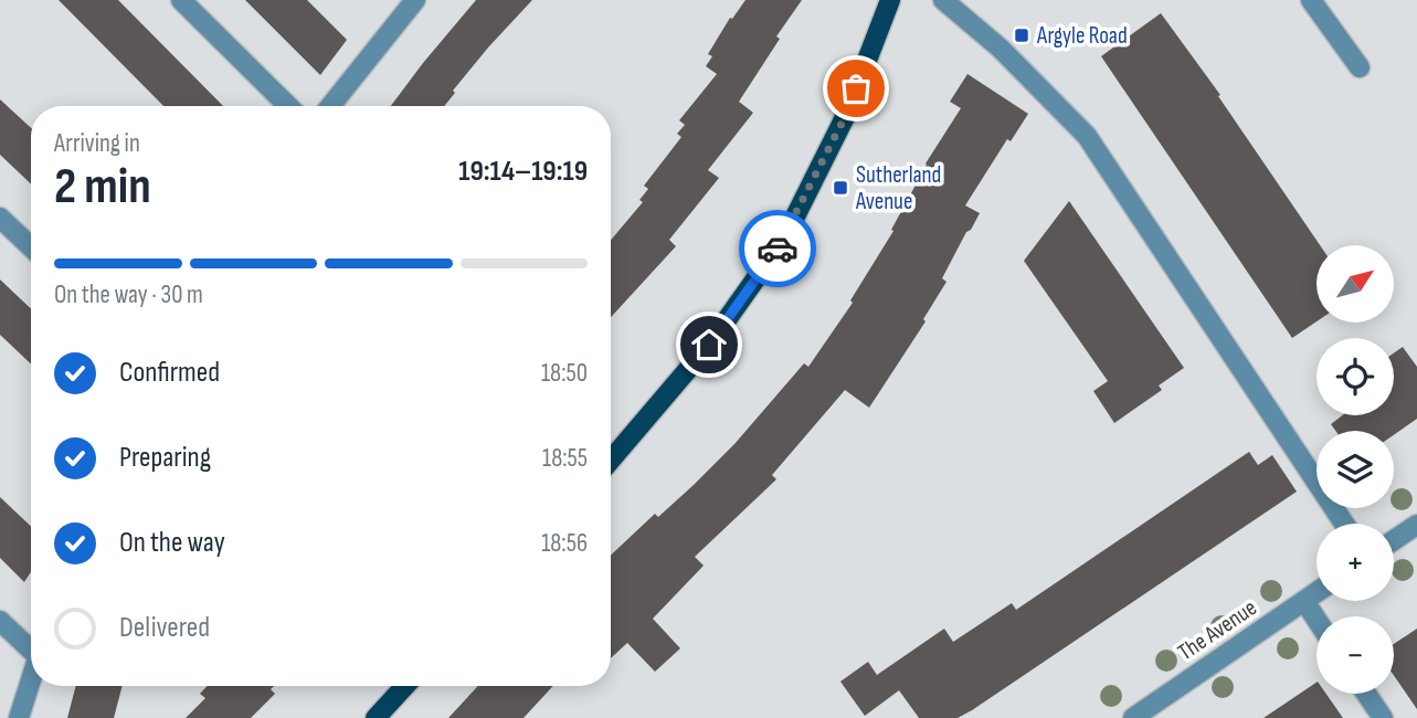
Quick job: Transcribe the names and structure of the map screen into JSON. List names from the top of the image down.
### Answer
{
  "streets": {
    "street": ["The Avenue"]
  },
  "places": {
    "transit": ["Argyle Road", "Sutherland Avenue"]
  },
  "north": "top right",
  "page": {
    "heading": ["2 min", "Arriving in", "19:14–19:19"],
    "bar": "On the way · 30 m",
    "map_buttons": ["+", "−"],
    "list": [
      ["Confirmed", "18:50"],
      ["Preparing", "18:55"],
      ["On the way", "18:56"],
      "Delivered"
    ]
  }
}
